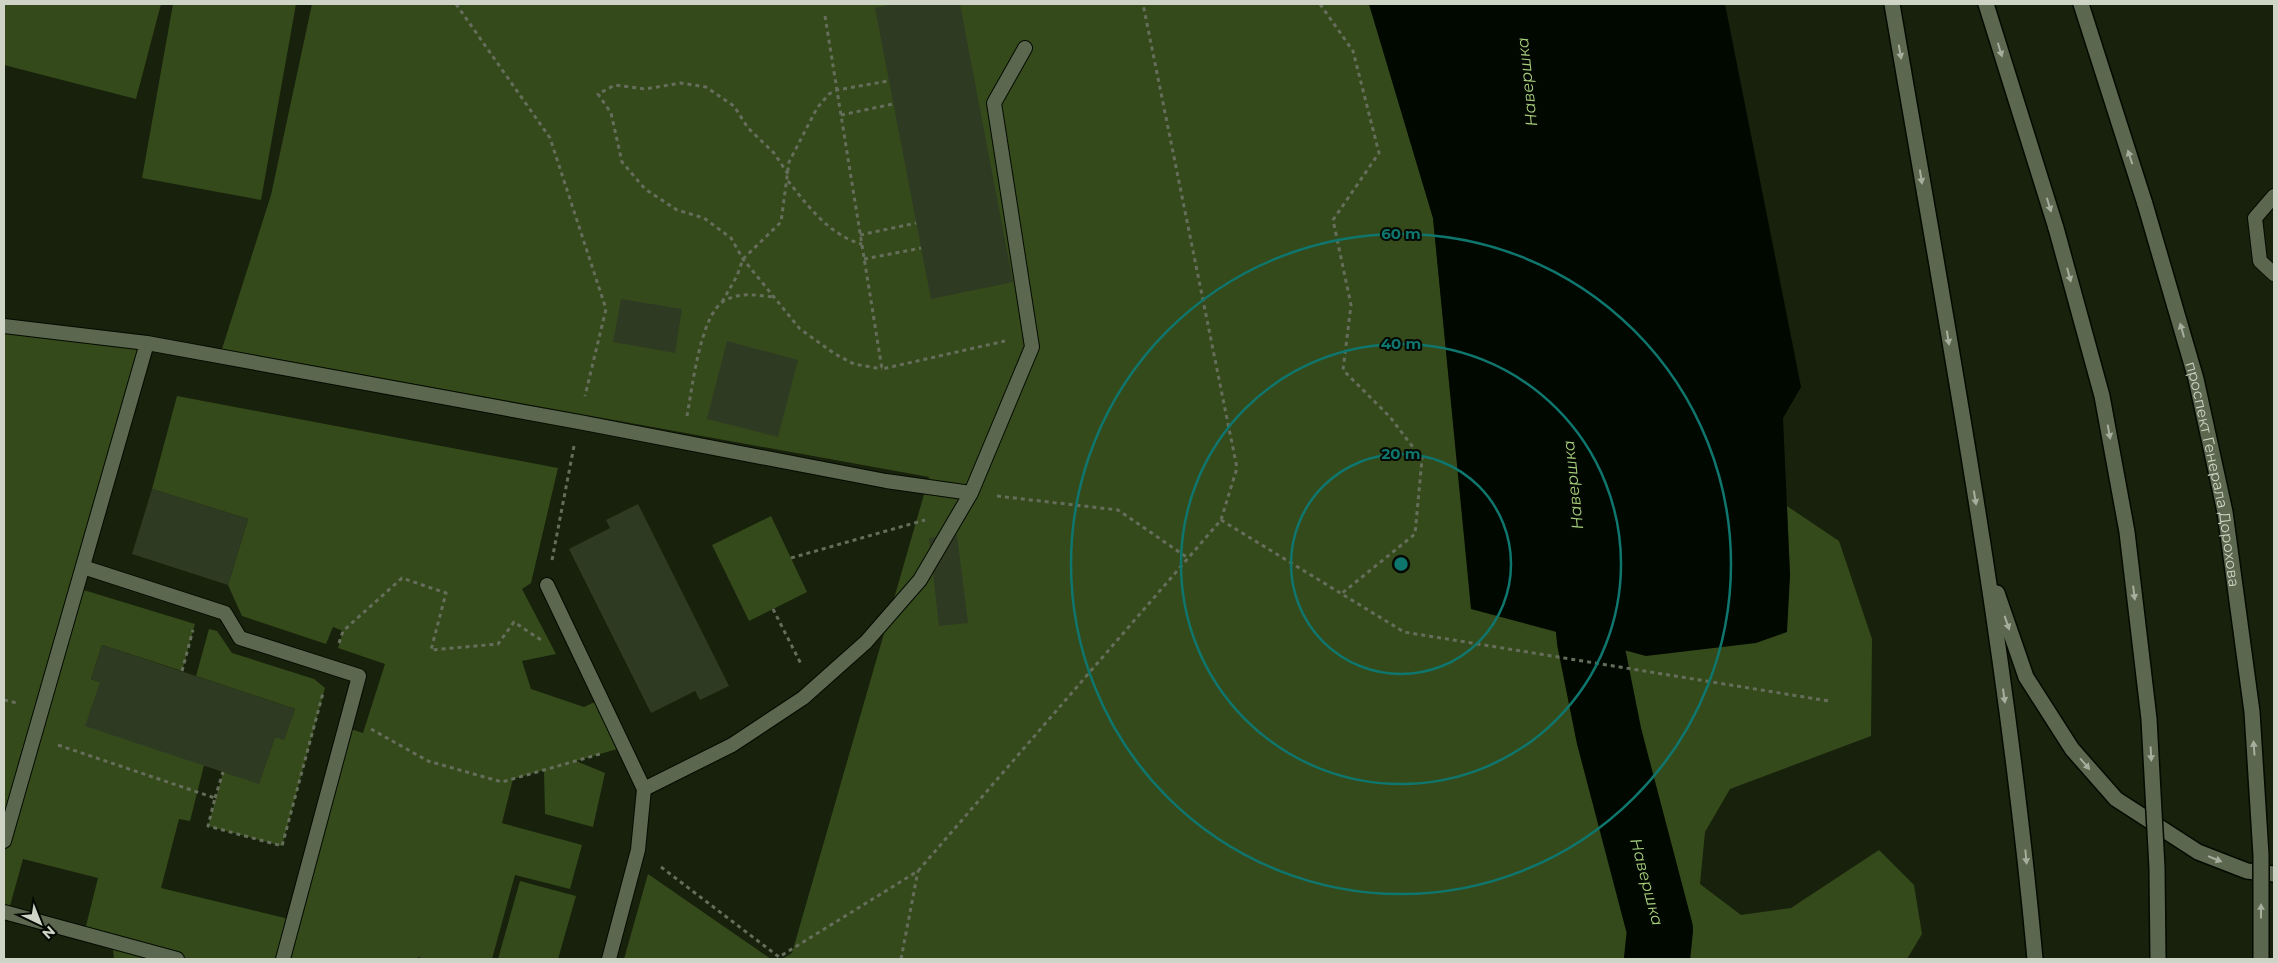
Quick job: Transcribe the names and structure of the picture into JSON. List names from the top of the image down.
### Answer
{
  "streets": {
    "main road": ["проспект Генерала Дорохова"]
  },
  "water": ["Навершка"],
  "north": "bottom right",
  "rings": ["60 m", "40 m", "20 m"]
}
